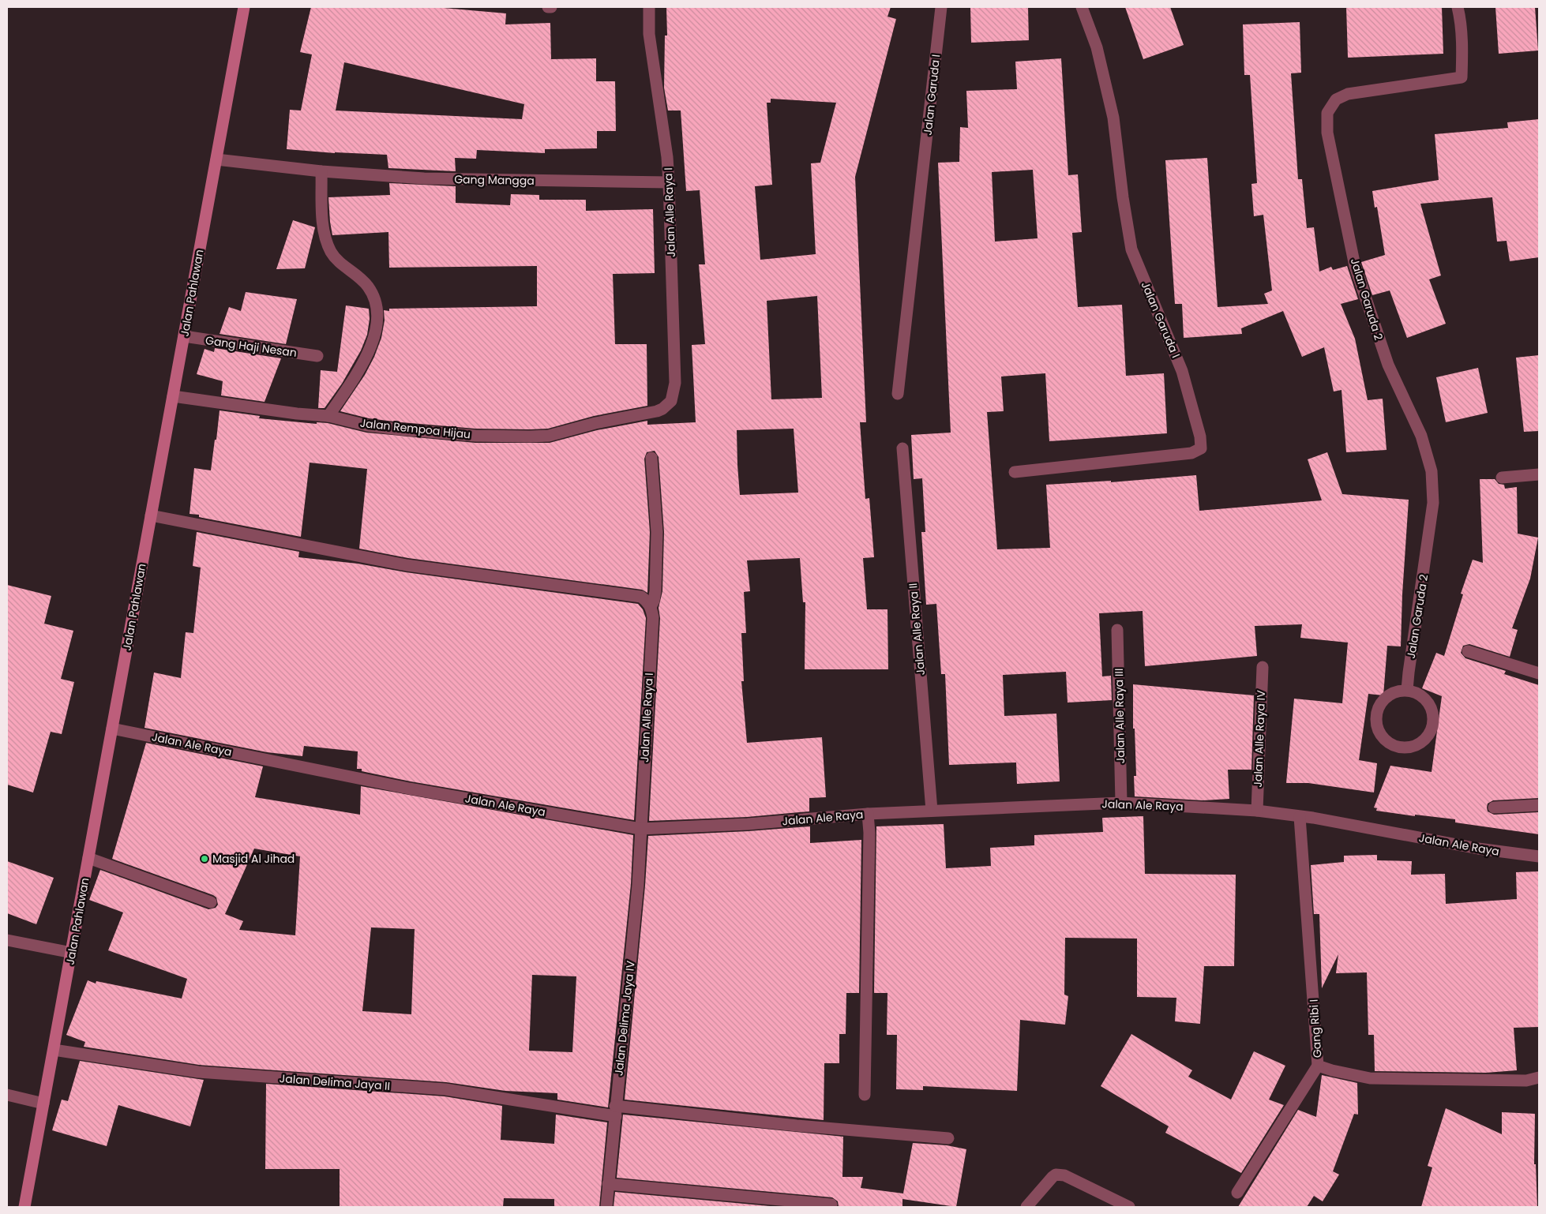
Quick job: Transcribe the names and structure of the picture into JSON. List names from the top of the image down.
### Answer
{
  "streets": {
    "main road": ["Jalan Pahlawan"],
    "street": [
      "Jalan Garuda I",
      "Gang Mangga",
      "Jalan Alle Raya I",
      "Jalan Garuda 2",
      "Gang Haji Nesan",
      "Jalan Rempoa Hijau",
      "Jalan Alle Raya II",
      "Jalan Alle Raya III",
      "Jalan Alle Raya IV",
      "Jalan Ale Raya",
      "Jalan Delima Jaya IV",
      "Gang Ribi I",
      "Jalan Delima Jaya II"
    ]
  },
  "crossings": [
    ["Gang Mangga", "Jalan Alle Raya I"],
    ["Gang Mangga", "Jalan Pahlawan"],
    ["Jalan Alle Raya I", "Jalan Rempoa Hijau"],
    ["Jalan Alle Raya I", "Jalan Ale Raya"],
    ["Jalan Alle Raya I", "Jalan Delima Jaya IV"],
    ["Jalan Pahlawan", "Gang Haji Nesan"],
    ["Jalan Pahlawan", "Jalan Rempoa Hijau"],
    ["Jalan Pahlawan", "Jalan Ale Raya"],
    ["Jalan Pahlawan", "Jalan Delima Jaya II"],
    ["Jalan Alle Raya II", "Jalan Ale Raya"],
    ["Jalan Alle Raya III", "Jalan Ale Raya"],
    ["Jalan Alle Raya IV", "Jalan Ale Raya"],
    ["Jalan Ale Raya", "Jalan Delima Jaya IV"],
    ["Jalan Ale Raya", "Gang Ribi I"],
    ["Jalan Delima Jaya IV", "Jalan Delima Jaya II"]
  ],
  "places": ["Masjid Al Jihad"]
}
